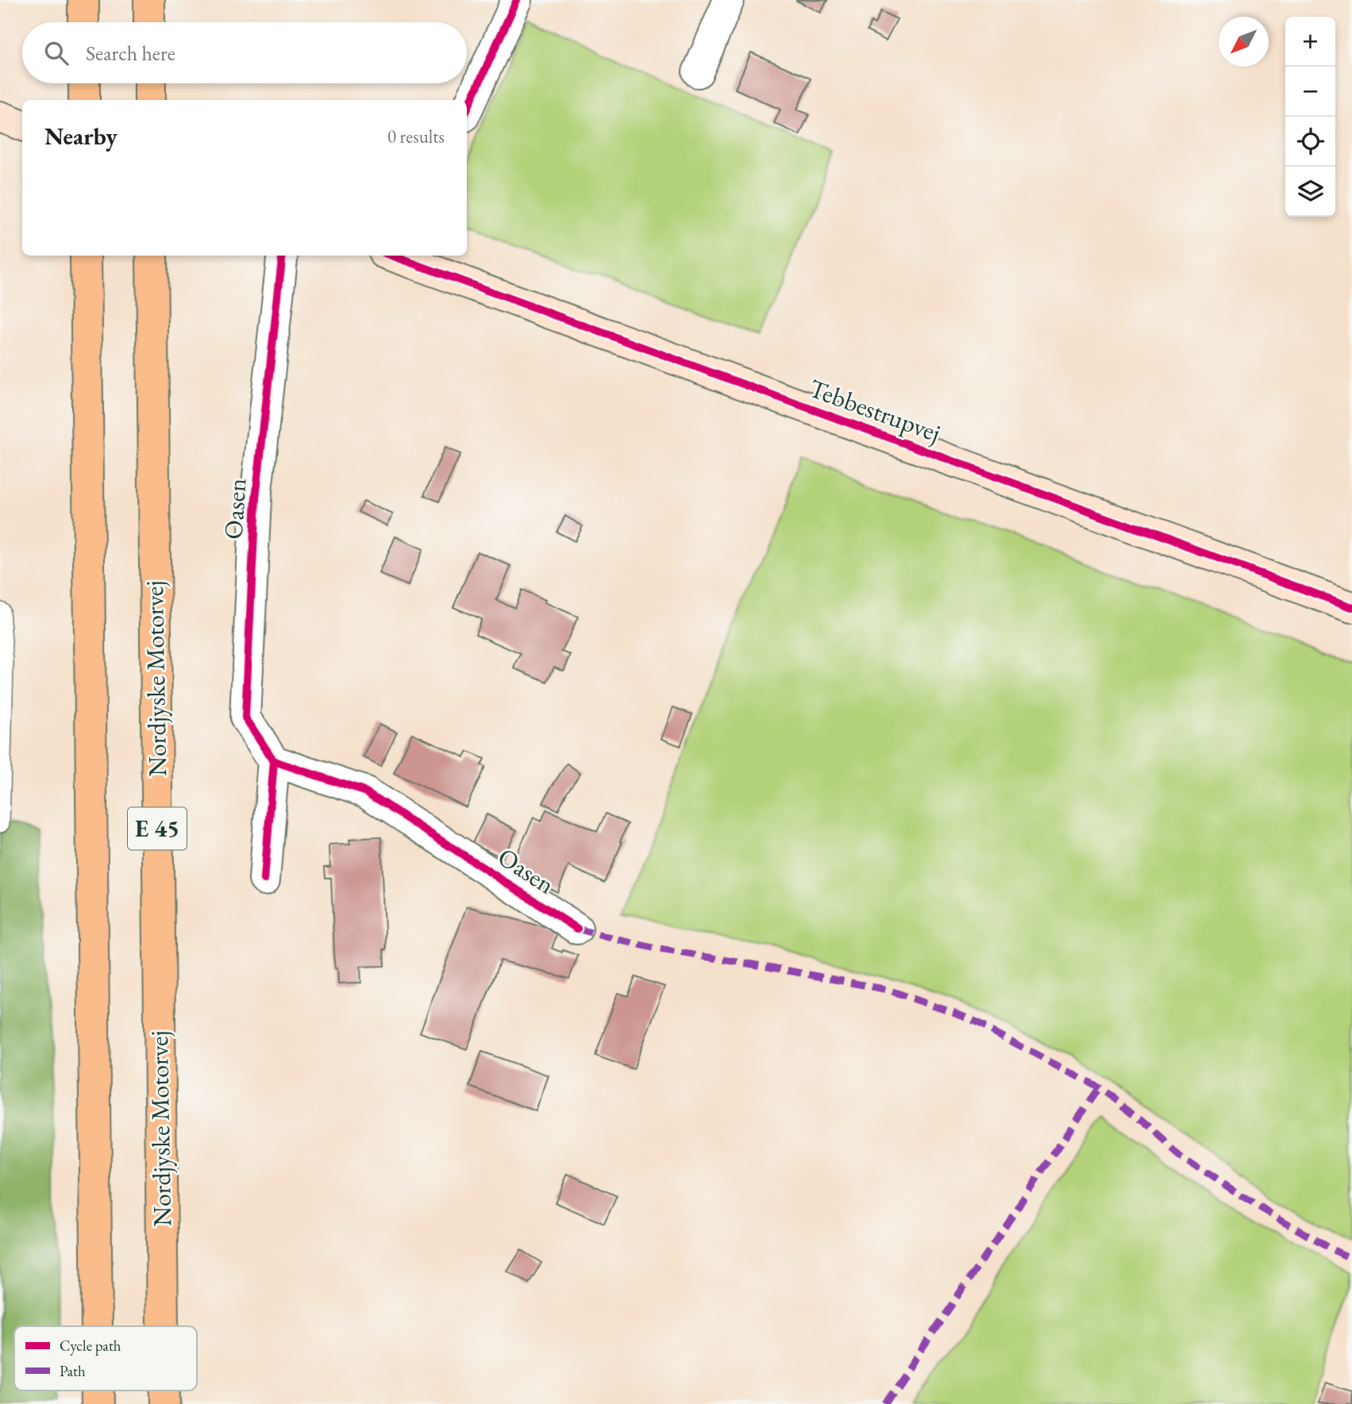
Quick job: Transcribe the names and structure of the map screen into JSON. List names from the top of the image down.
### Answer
{
  "streets": {
    "highway": ["Nordjyske Motorvej", "E 45"],
    "street": ["Tebbestrupvej", "Oasen"]
  },
  "legend": ["Cycle path", "Path"],
  "north": "bottom left",
  "page": {
    "map_buttons": ["+", "−"],
    "search": "Search here",
    "heading": ["Nearby", "0 results"]
  }
}
